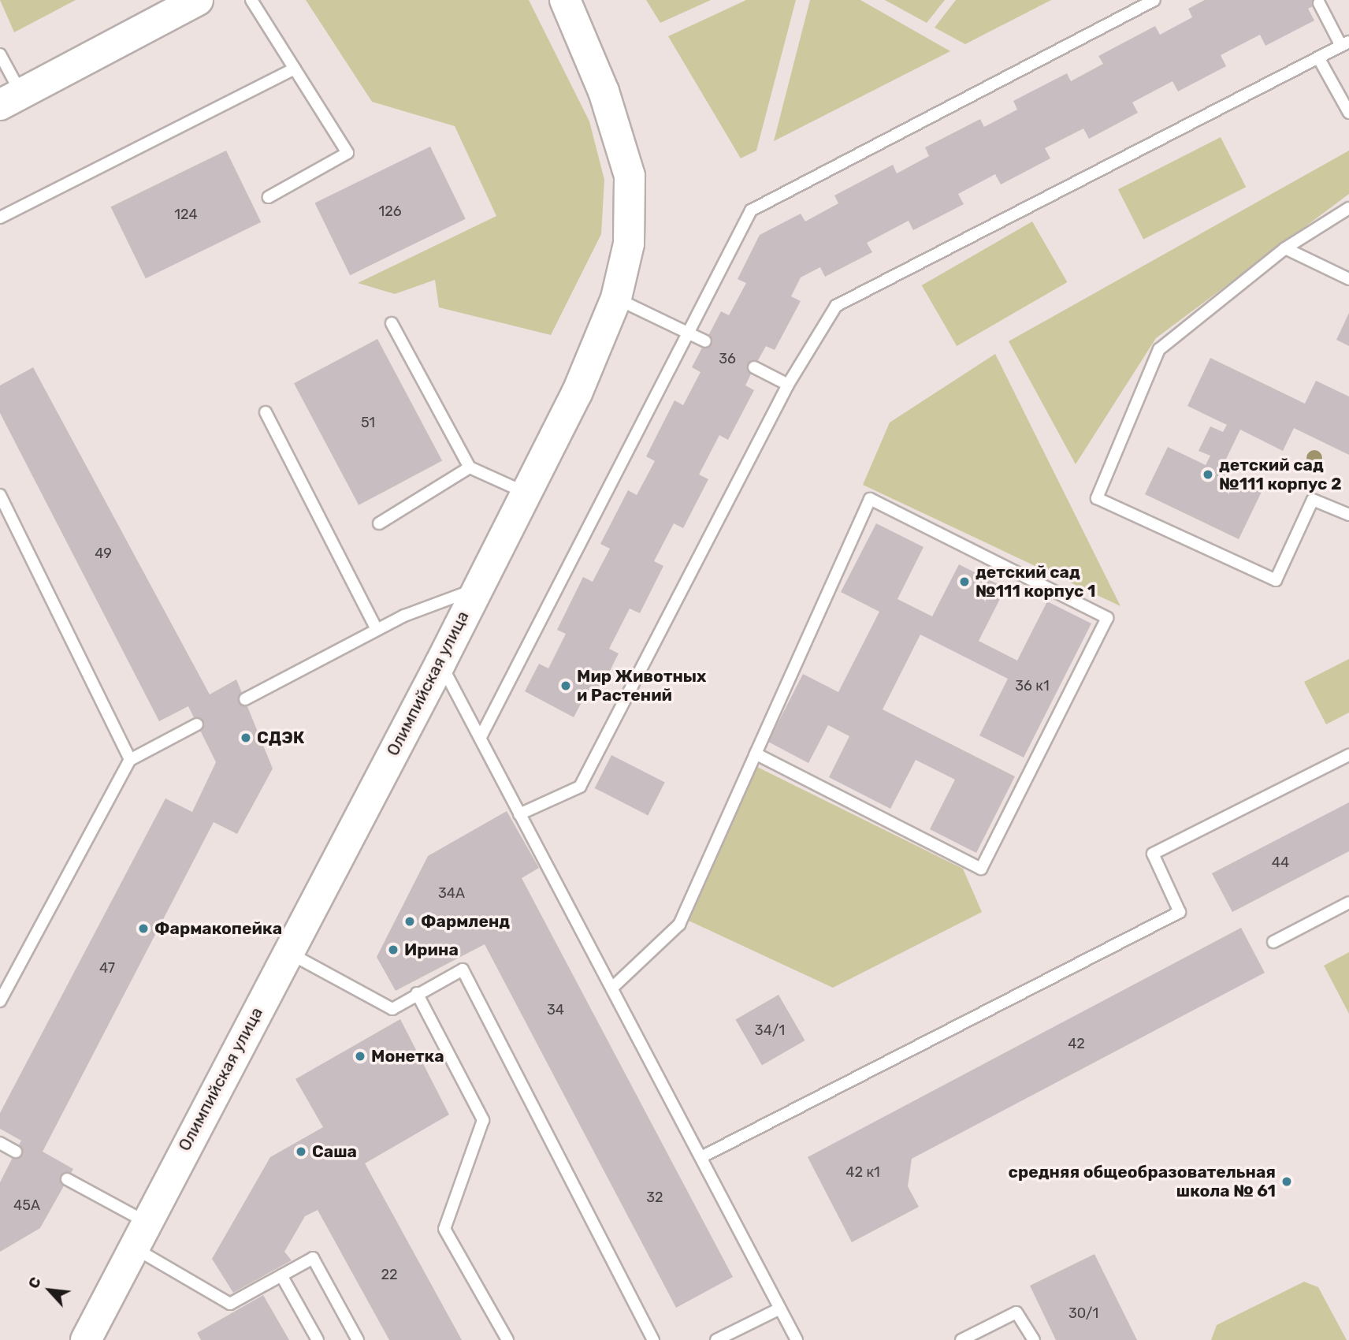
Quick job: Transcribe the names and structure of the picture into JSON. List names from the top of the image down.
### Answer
{
  "streets": {
    "street": ["Олимпийская улица"]
  },
  "places": [
    "детский сад №111 корпус 2",
    "детский сад №111 корпус 1",
    "Мир Животных и Растений",
    "СДЭК",
    "Фармленд",
    "Фармакопейка",
    "Ирина",
    "Монетка",
    "Саша",
    "средняя общеобразовательная школа № 61"
  ],
  "house_numbers": [
    "126",
    "124",
    "36",
    "51",
    "49",
    "36 к1",
    "44",
    "34А",
    "47",
    "34",
    "34/1",
    "42",
    "42 к1",
    "32",
    "45А",
    "22",
    "30/1"
  ],
  "north": "top left"
}
